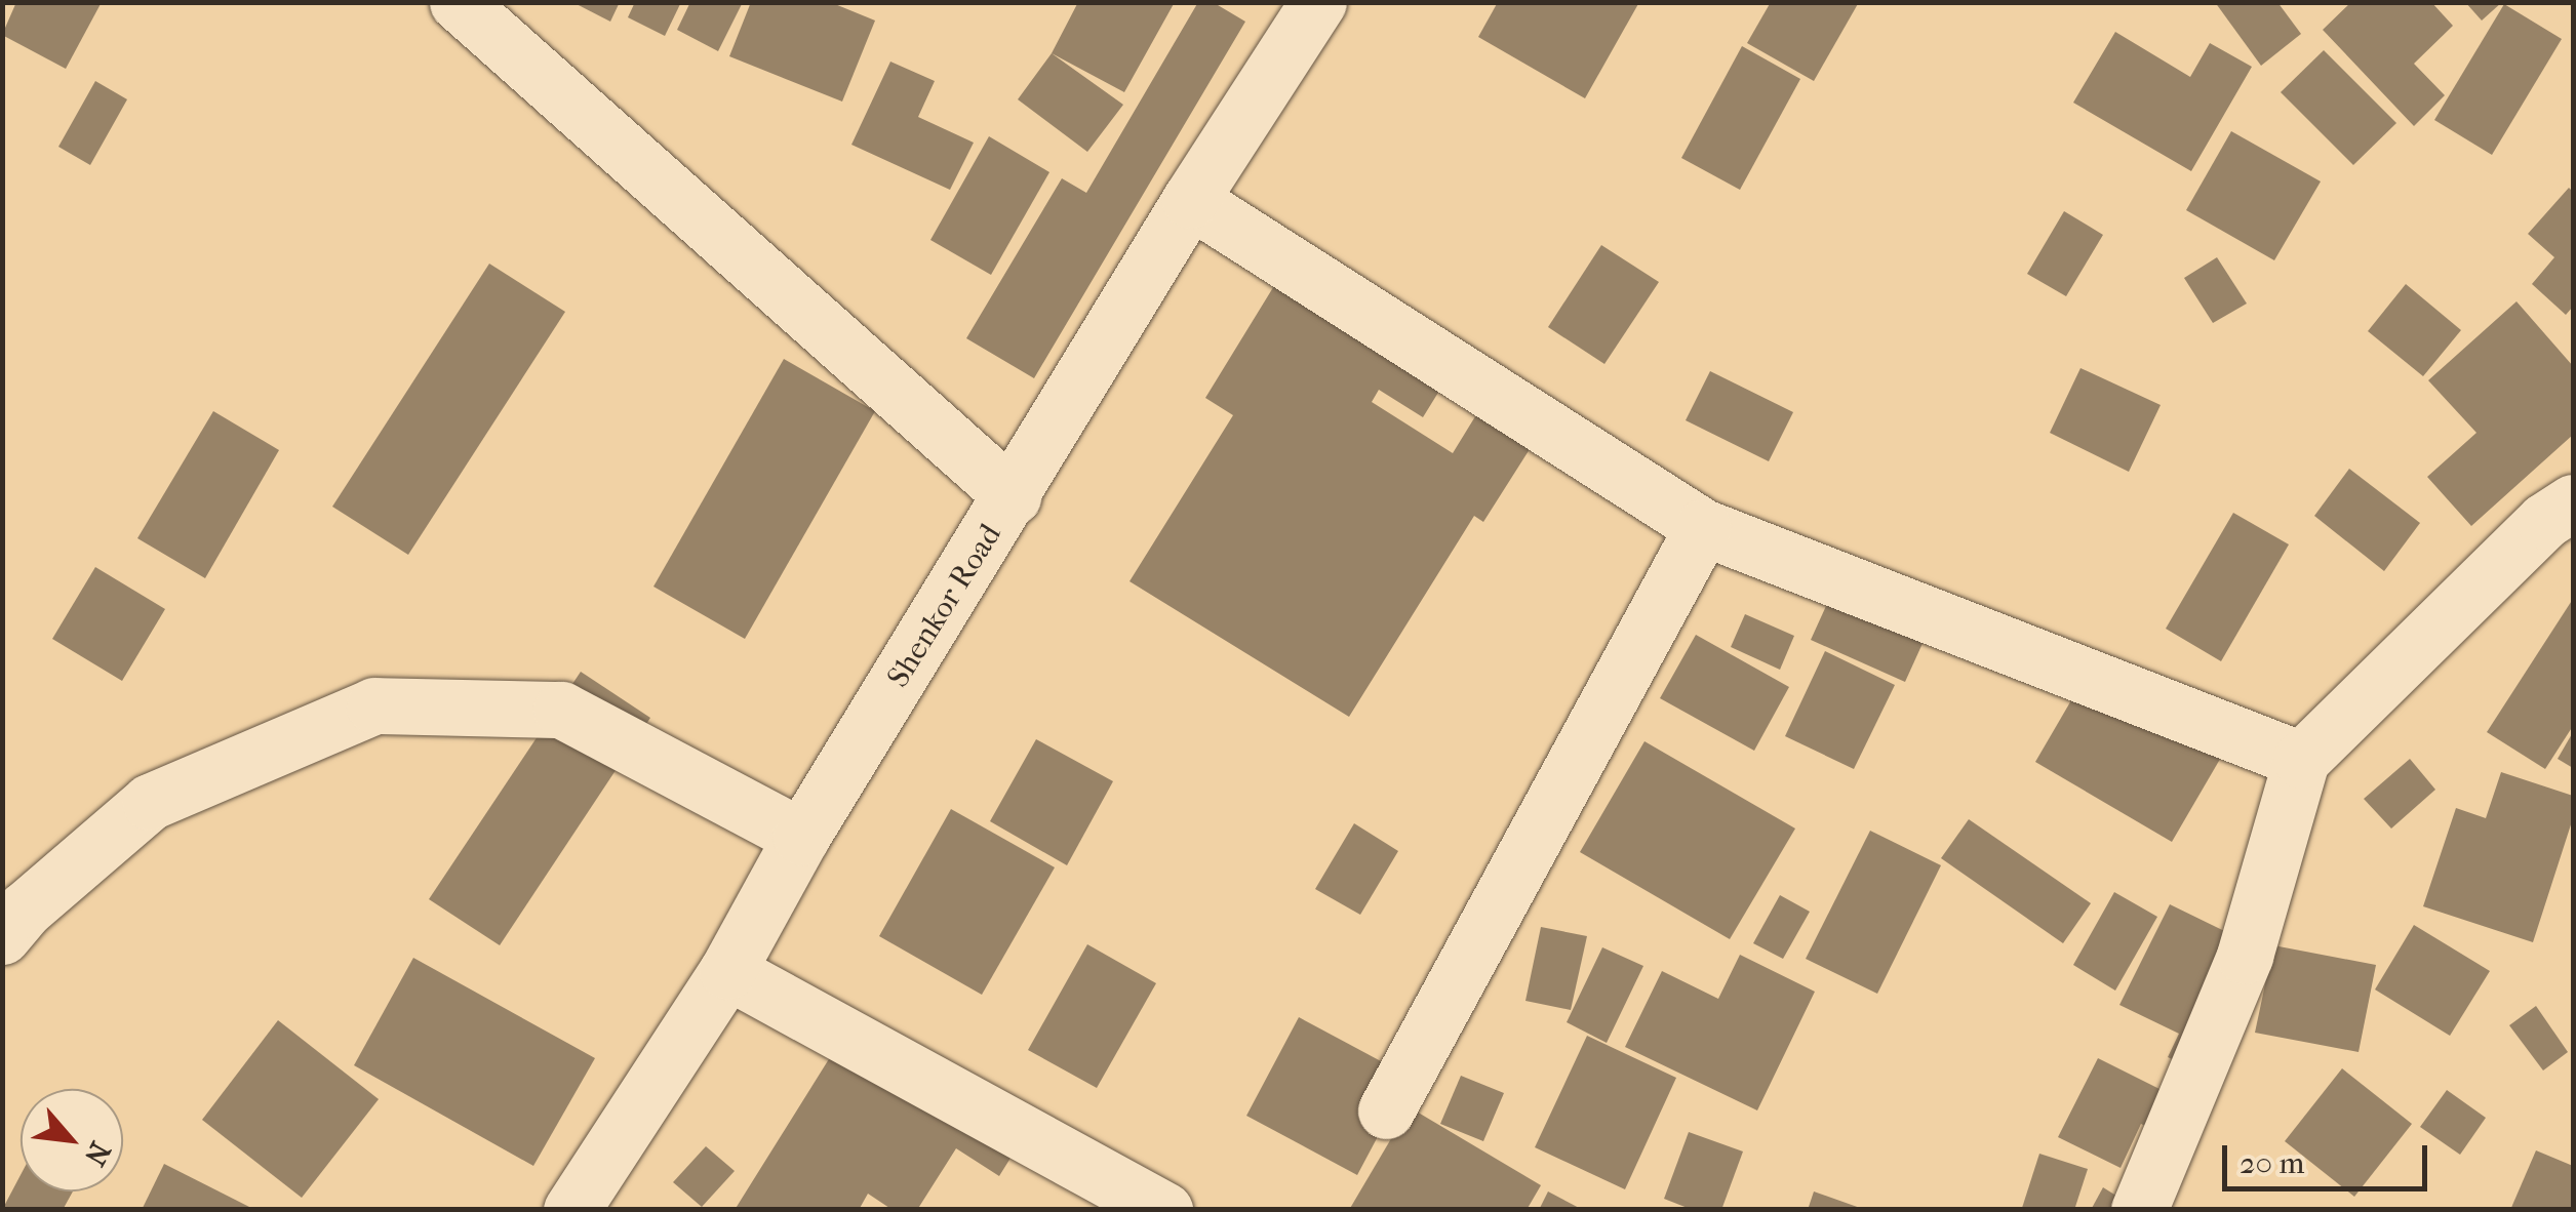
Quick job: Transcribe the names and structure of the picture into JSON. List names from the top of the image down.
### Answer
{
  "streets": {
    "street": ["Shenkor Road"]
  },
  "scale_bar": "20 m",
  "north": "bottom right"
}
